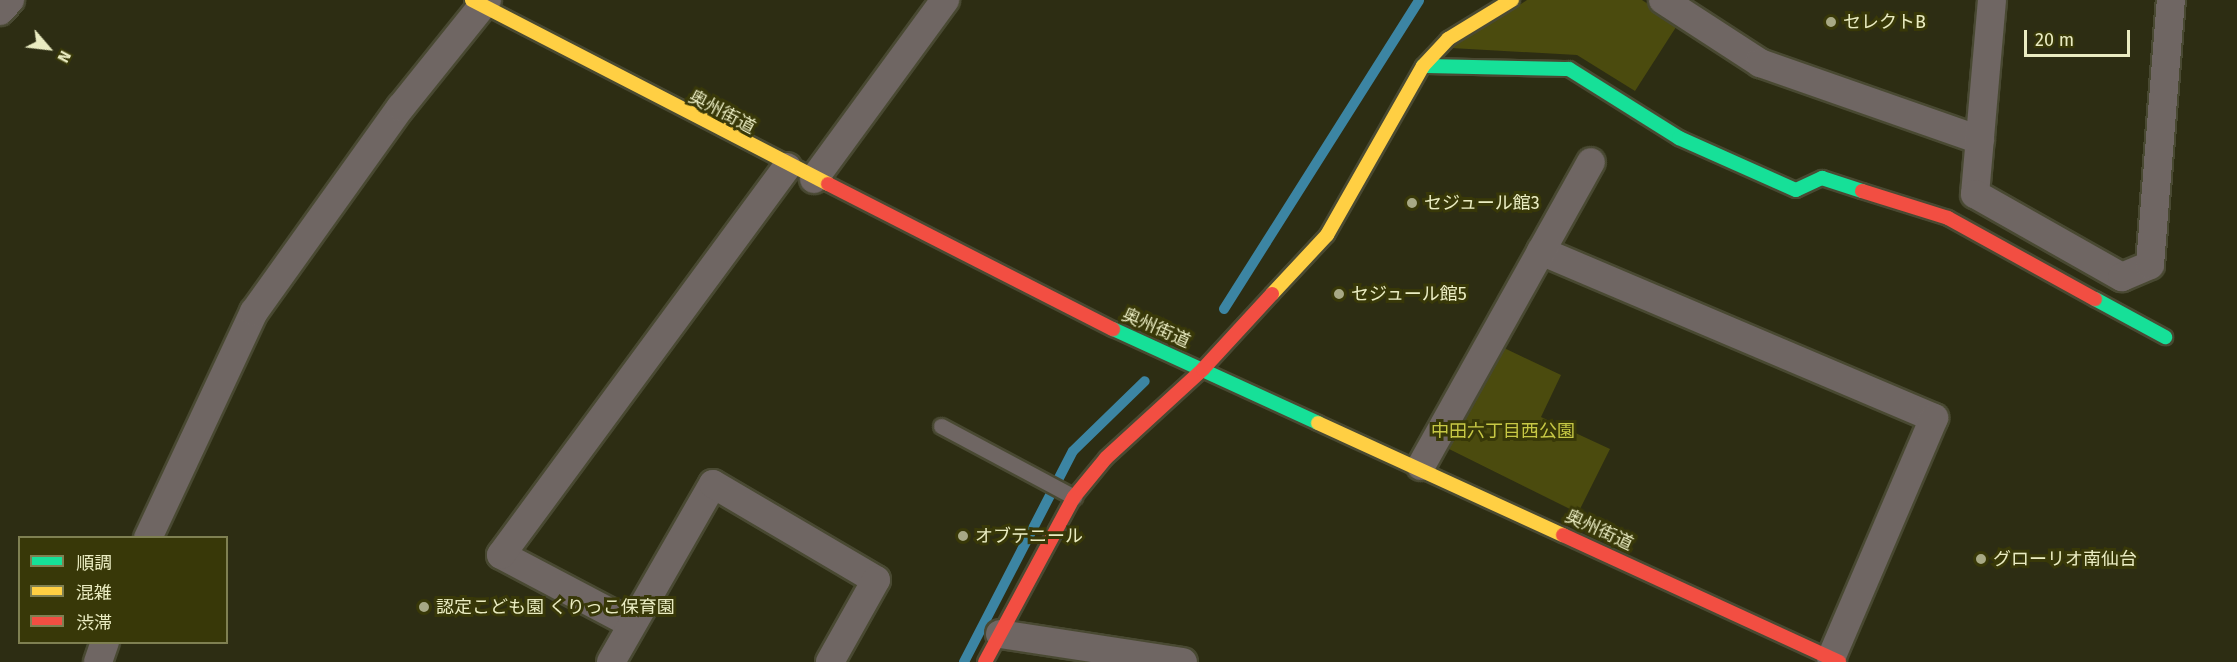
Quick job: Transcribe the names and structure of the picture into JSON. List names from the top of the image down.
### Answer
{
  "streets": {
    "street": ["奥州街道"]
  },
  "parks": ["中田六丁目西公園"],
  "places": [
    "セレクトB",
    "セジュール館3",
    "セジュール館5",
    "オブテニール",
    "グローリオ南仙台",
    "認定こども園 くりっこ保育園"
  ],
  "legend": ["順調", "混雑", "渋滞"],
  "scale_bar": "20 m",
  "north": "bottom right"
}
